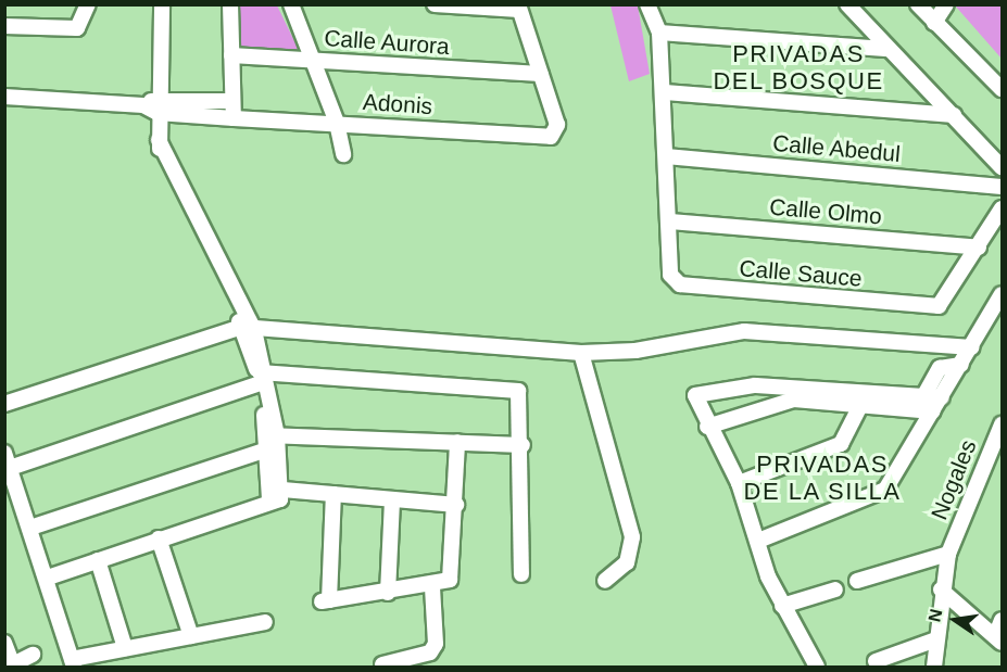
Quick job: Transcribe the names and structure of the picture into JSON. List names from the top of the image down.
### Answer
{
  "streets": {
    "street": [
      "Calle Aurora",
      "Adonis",
      "Calle Abedul",
      "Calle Olmo",
      "Calle Sauce",
      "Nogales"
    ]
  },
  "crossings": [
    ["Calle Aurora", "Adonis"],
    ["Calle Olmo", "Calle Sauce"]
  ],
  "districts": ["PRIVADAS DEL BOSQUE", "PRIVADAS DE LA SILLA"],
  "north": "left"
}
